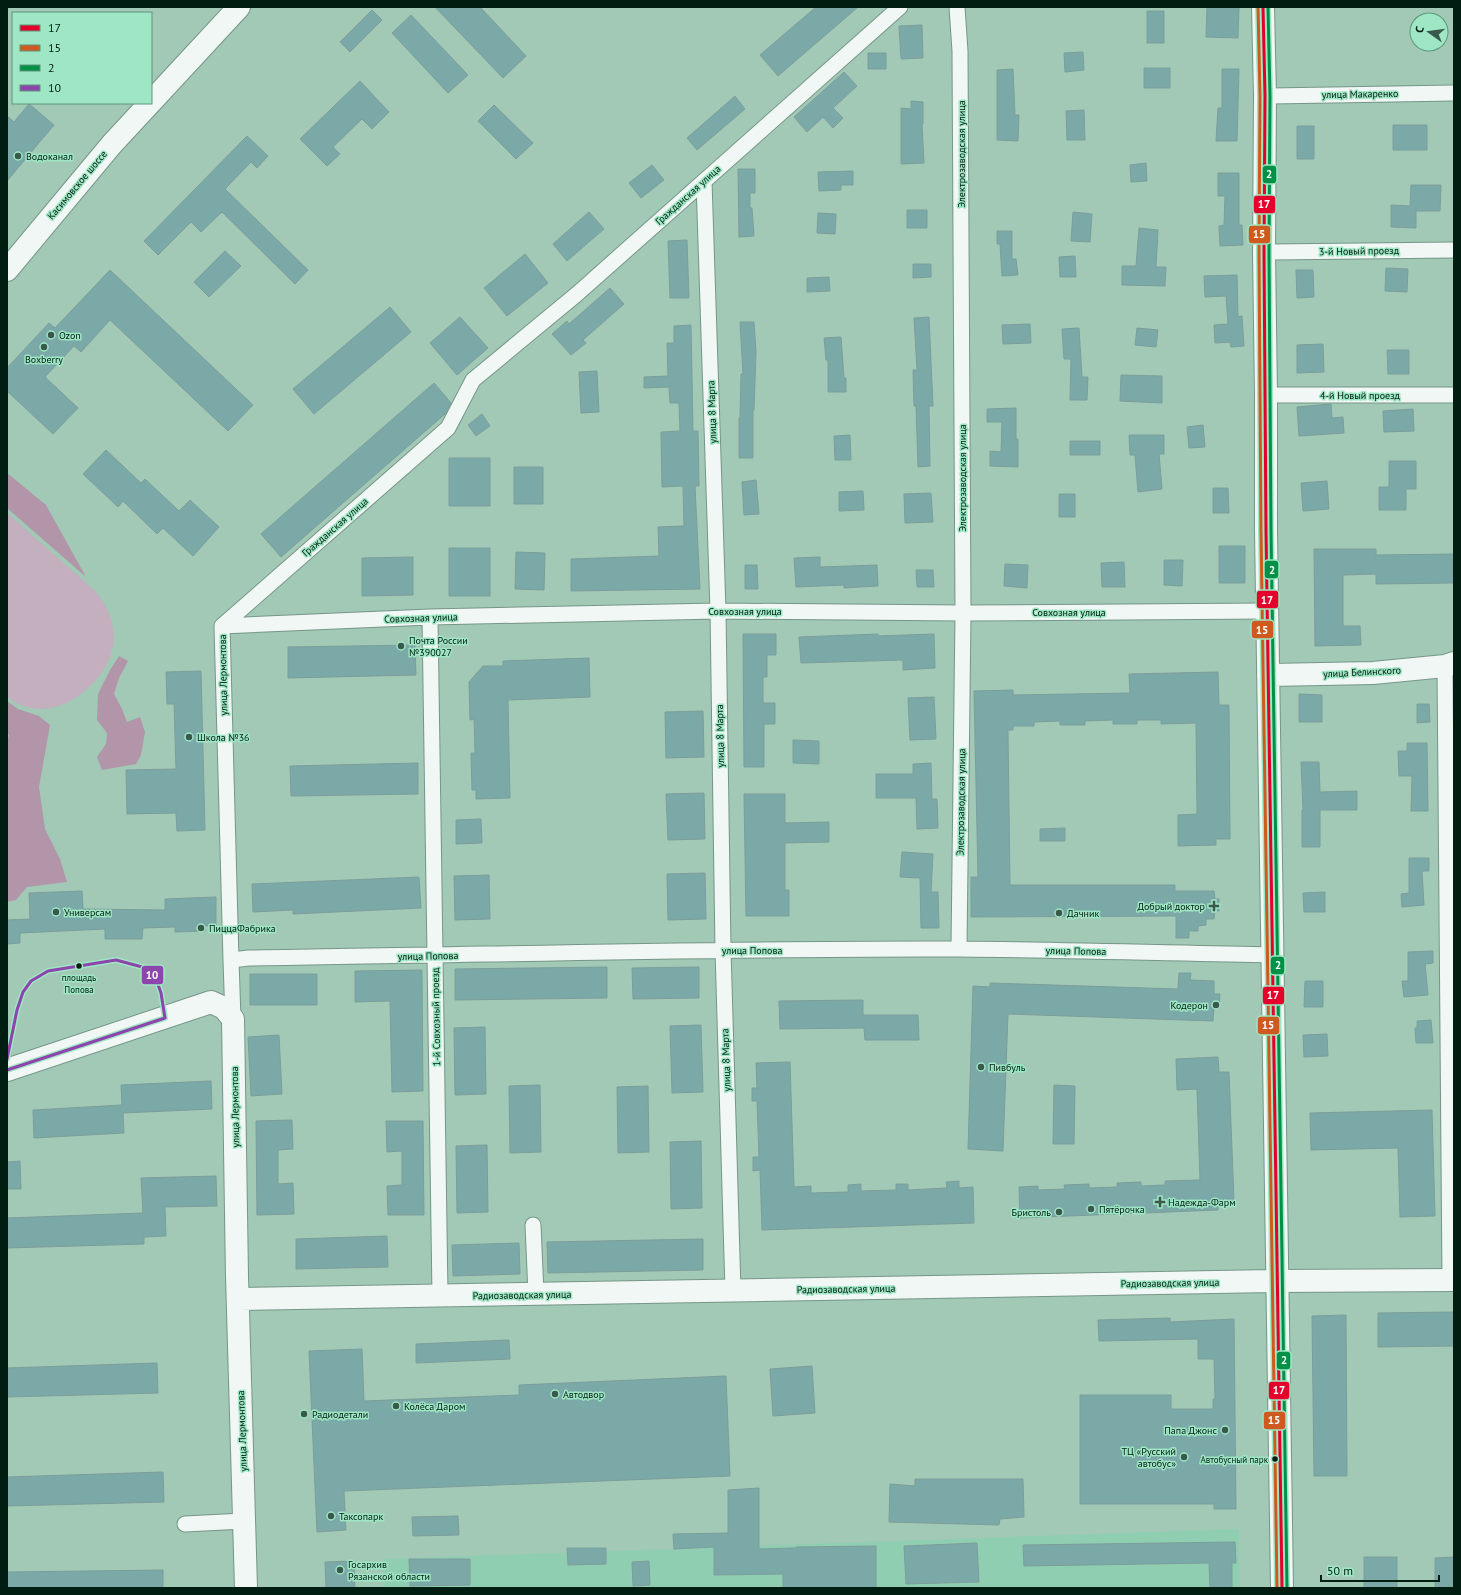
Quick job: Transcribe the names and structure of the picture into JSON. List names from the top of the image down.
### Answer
{
  "streets": {
    "street": [
      "улица Макаренко",
      "Электрозаводская улица",
      "Касимовское шоссе",
      "Гражданская улица",
      "3-й Новый проезд",
      "4-й Новый проезд",
      "улица 8 Марта",
      "Совхозная улица",
      "улица Белинского",
      "улица Лермонтова",
      "улица Попова",
      "1-й Совхозный проезд",
      "Радиозаводская улица"
    ]
  },
  "crossings": [
    ["Электрозаводская улица", "Совхозная улица"],
    ["Электрозаводская улица", "улица Попова"],
    ["Гражданская улица", "улица 8 Марта"],
    ["Гражданская улица", "Совхозная улица"],
    ["Гражданская улица", "улица Лермонтова"],
    ["улица 8 Марта", "Совхозная улица"],
    ["улица 8 Марта", "улица Попова"],
    ["улица 8 Марта", "Радиозаводская улица"],
    ["Совхозная улица", "улица Лермонтова"],
    ["Совхозная улица", "1-й Совхозный проезд"],
    ["улица Лермонтова", "улица Попова"],
    ["улица Лермонтова", "Радиозаводская улица"],
    ["улица Попова", "1-й Совхозный проезд"],
    ["1-й Совхозный проезд", "Радиозаводская улица"]
  ],
  "places": {
    "other": [
      "Водоканал",
      "Ozon",
      "Boxberry",
      "Почта России №390027",
      "Школа №36",
      "Универсам",
      "Дачник",
      "ПиццаФабрика",
      "площадь Попова",
      "Кодерон",
      "Пивбуль",
      "Пятёрочка",
      "Бристоль",
      "Автодвор",
      "Колёса Даром",
      "Радиодетали",
      "Папа Джонс",
      "ТЦ «Русский автобус»",
      "Автобусный парк",
      "Таксопарк",
      "Госархив Рязанской области"
    ],
    "health": ["Добрый доктор", "Надежда-Фарм"]
  },
  "lines": [
    "transit line 17",
    "transit line 15",
    "transit line 2",
    "transit line 10"
  ],
  "legend": [
    "17",
    "15",
    "2",
    "10"
  ],
  "scale_bar": "50 m",
  "north": "left"
}
